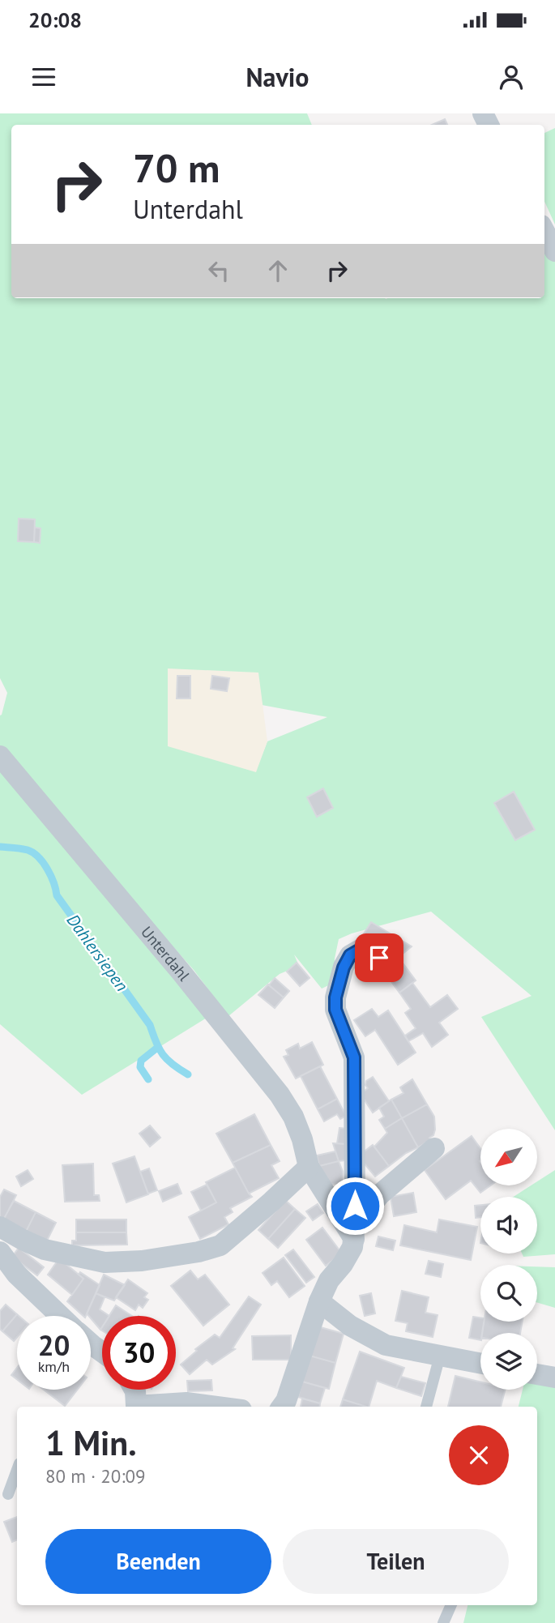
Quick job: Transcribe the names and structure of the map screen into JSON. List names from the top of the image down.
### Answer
{
  "streets": {
    "street": ["Unterdahl"]
  },
  "water": ["Dahlersiepen"],
  "north": "bottom left",
  "page": {
    "status": "20:08",
    "header": "Navio",
    "turn": ["70 m", "Unterdahl"],
    "speed": "20 km/h",
    "limit": "30",
    "heading": ["1 Min.", "80 m · 20:09"],
    "buttons": ["Beenden", "Teilen"]
  }
}
